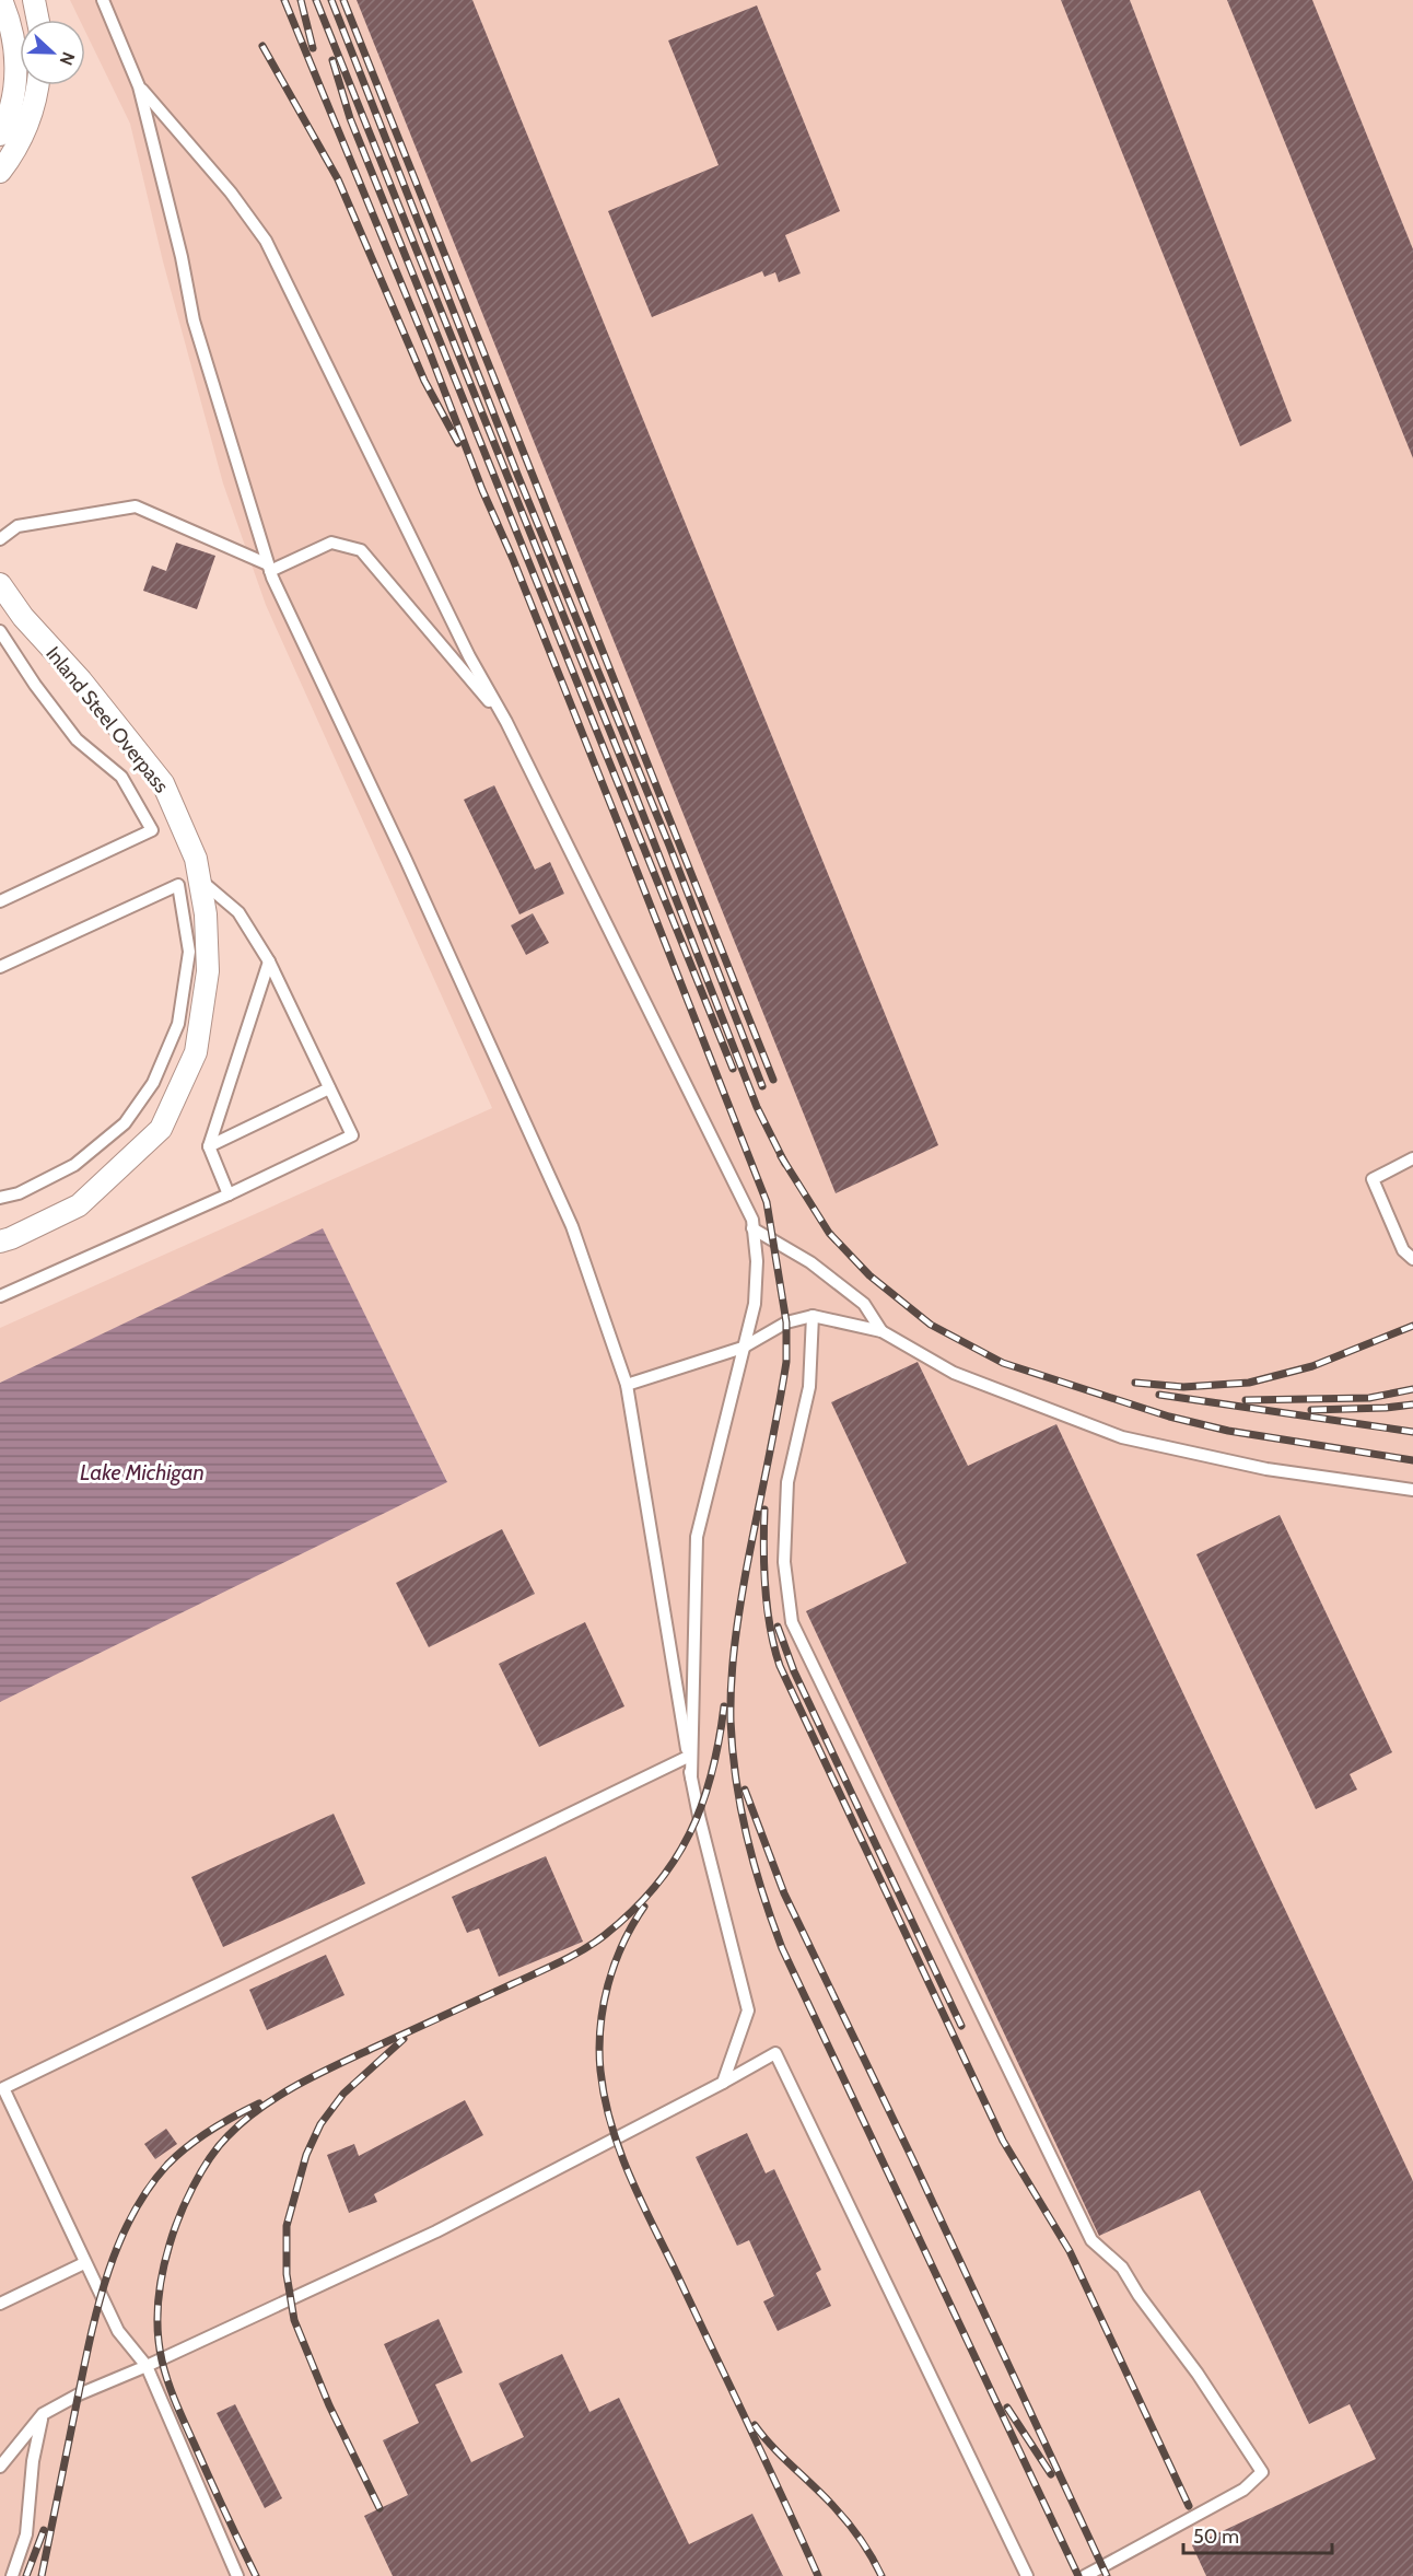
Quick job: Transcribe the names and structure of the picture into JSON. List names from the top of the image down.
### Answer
{
  "streets": {
    "street": ["Inland Steel Overpass"]
  },
  "water": ["Lake Michigan"],
  "scale_bar": "50 m",
  "north": "right"
}
